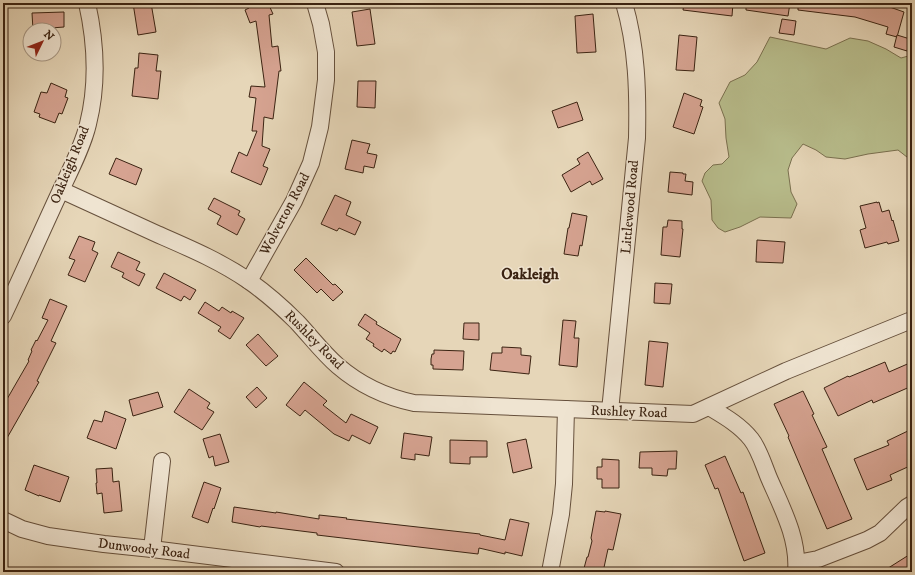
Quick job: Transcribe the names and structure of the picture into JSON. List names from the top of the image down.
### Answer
{
  "streets": {
    "street": [
      "Oakleigh Road",
      "Littlewood Road",
      "Wolverton Road",
      "Rushley Road",
      "Dunwoody Road"
    ]
  },
  "crossings": [
    ["Oakleigh Road", "Rushley Road"],
    ["Littlewood Road", "Rushley Road"],
    ["Wolverton Road", "Rushley Road"]
  ],
  "districts": ["Oakleigh"],
  "north": "top right"
}
